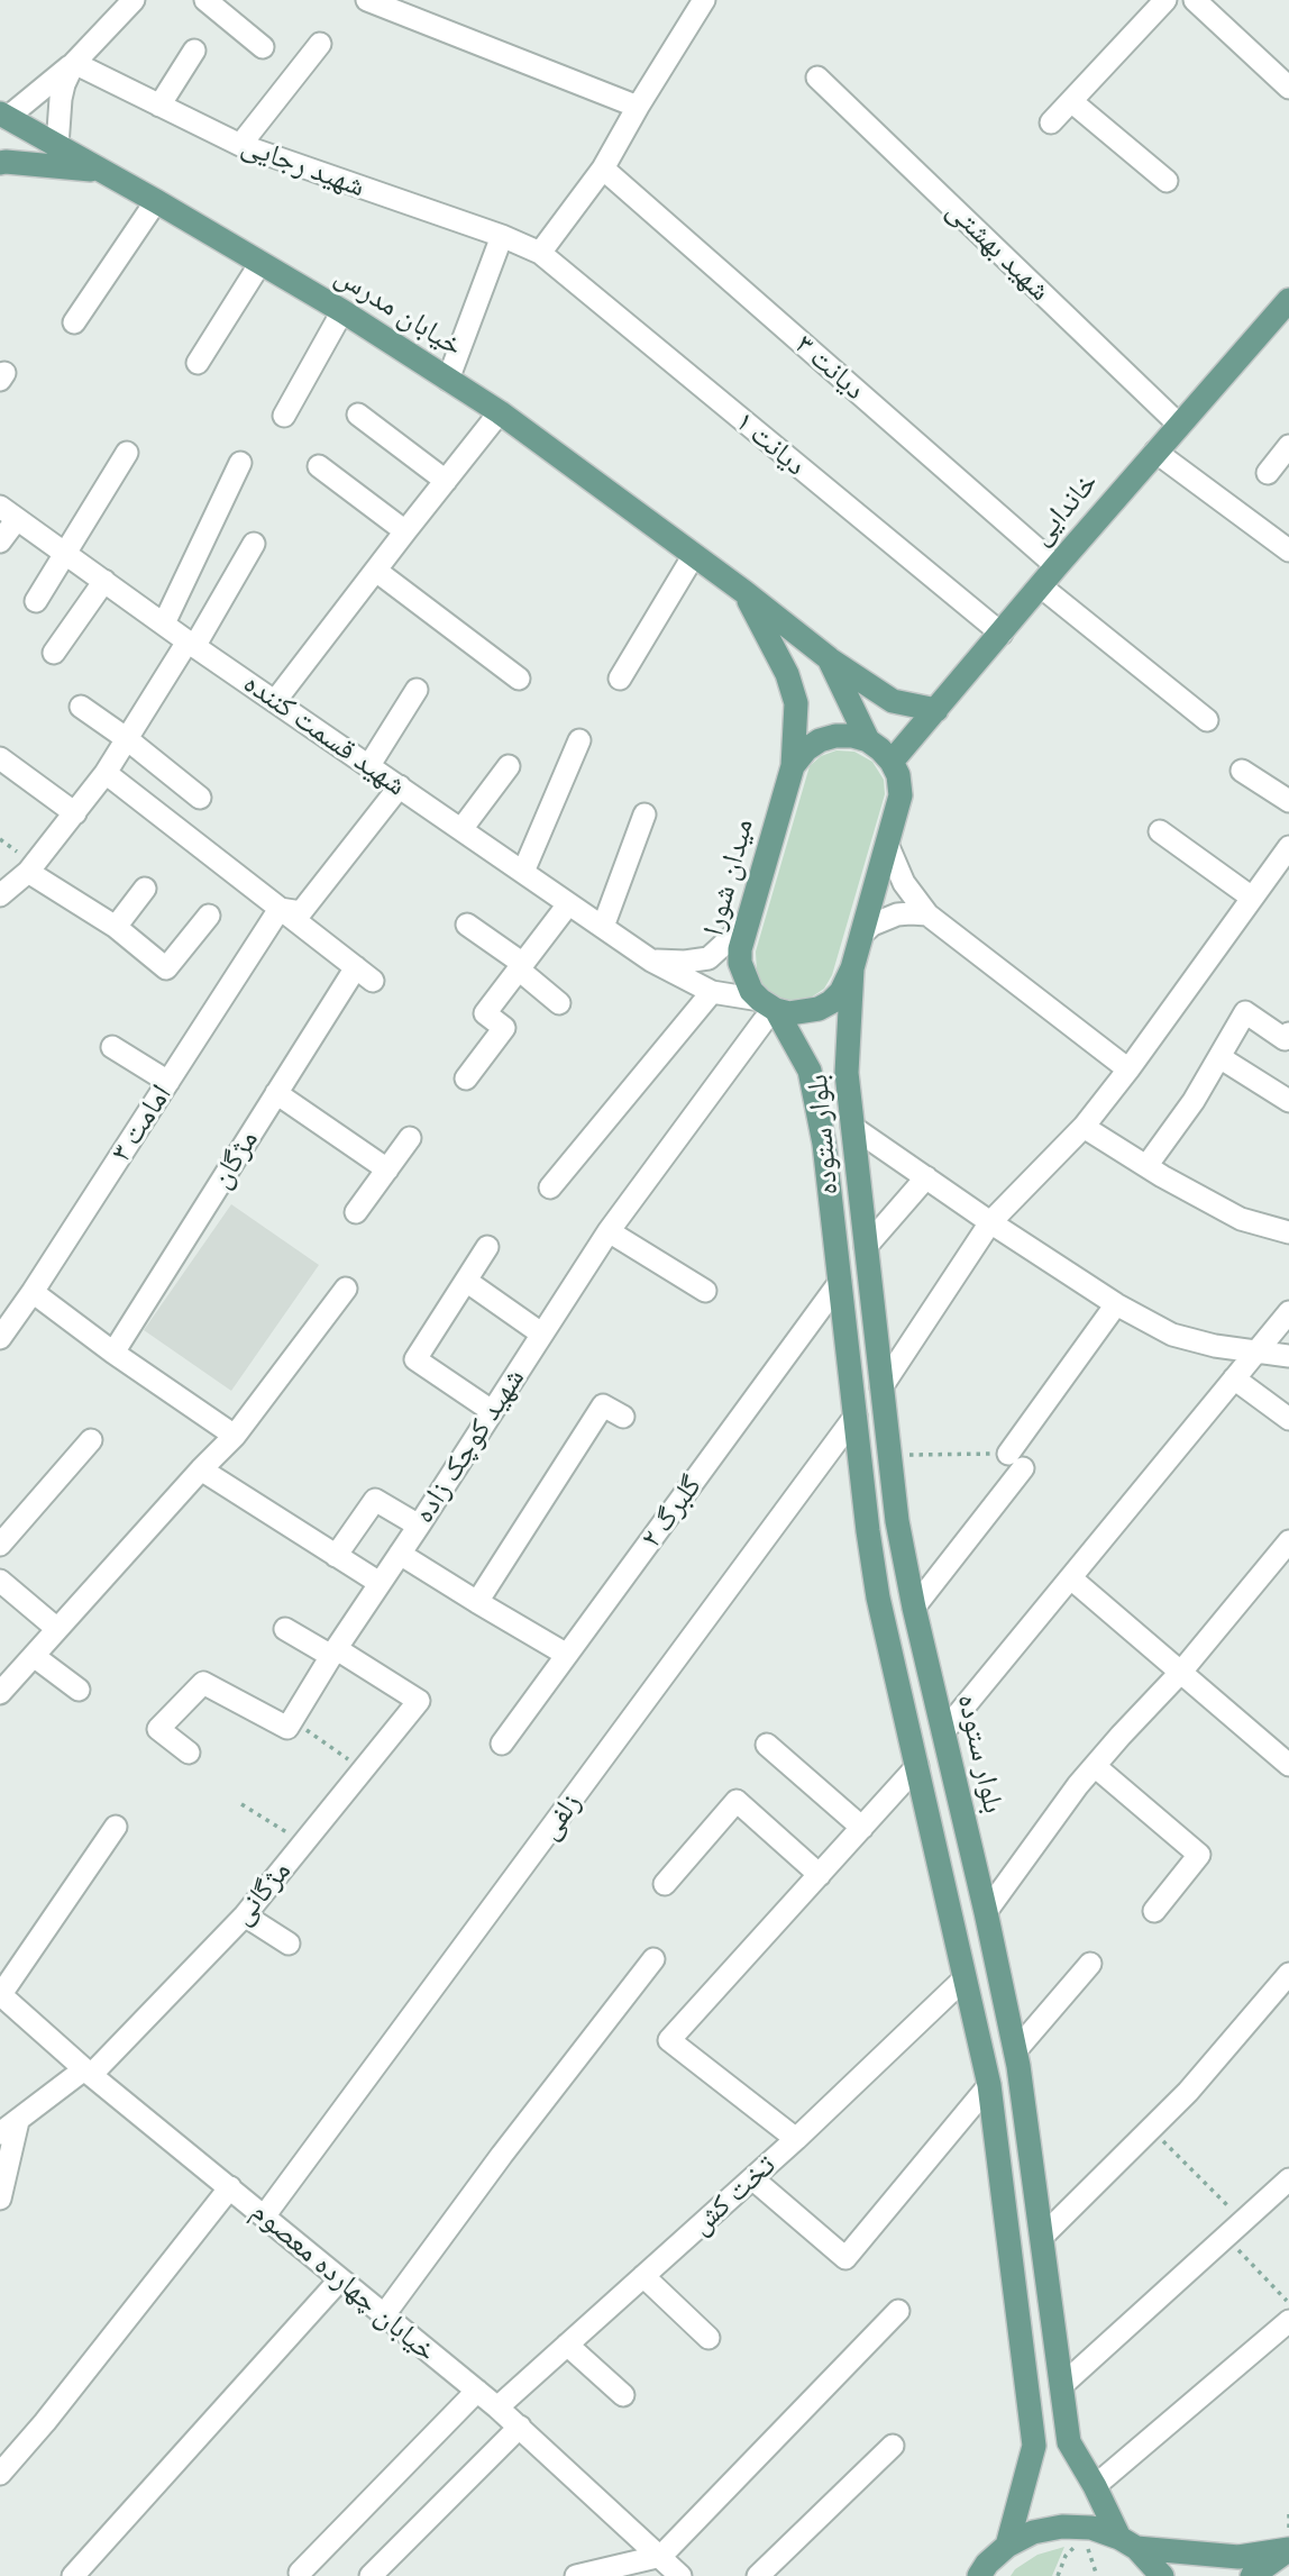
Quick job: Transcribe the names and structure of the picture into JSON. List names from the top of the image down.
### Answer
{
  "streets": {
    "main road": [
      "خیابان مدرس",
      "خاندایی",
      "میدان شورا",
      "بلوار ستوده"
    ],
    "street": [
      "شهید رجایی",
      "شهید بهشتی",
      "دیانت ۳",
      "دیانت ۱",
      "شهید قسمت کننده",
      "امامت ۳",
      "مژگان",
      "شهید کوچک زاده",
      "گلبرگ ۲",
      "زلفی",
      "مژگانی",
      "تخت کش",
      "خیابان چهارده معصوم"
    ]
  },
  "crossings": [
    ["شهید رجایی", "دیانت ۱"],
    ["شهید بهشتی", "خاندایی"],
    ["خیابان مدرس", "خاندایی"],
    ["خیابان مدرس", "میدان شورا"],
    ["دیانت ۳", "خاندایی"],
    ["دیانت ۱", "خاندایی"],
    ["شهید قسمت کننده", "میدان شورا"],
    ["شهید قسمت کننده", "بلوار ستوده"],
    ["شهید قسمت کننده", "شهید کوچک زاده"],
    ["میدان شورا", "بلوار ستوده"],
    ["میدان شورا", "شهید کوچک زاده"],
    ["امامت ۳", "مژگان"],
    ["بلوار ستوده", "شهید کوچک زاده"],
    ["بلوار ستوده", "گلبرگ ۲"],
    ["بلوار ستوده", "زلفی"],
    ["بلوار ستوده", "تخت کش"],
    ["شهید کوچک زاده", "مژگانی"],
    ["زلفی", "خیابان چهارده معصوم"],
    ["مژگانی", "خیابان چهارده معصوم"],
    ["تخت کش", "خیابان چهارده معصوم"]
  ]
}
